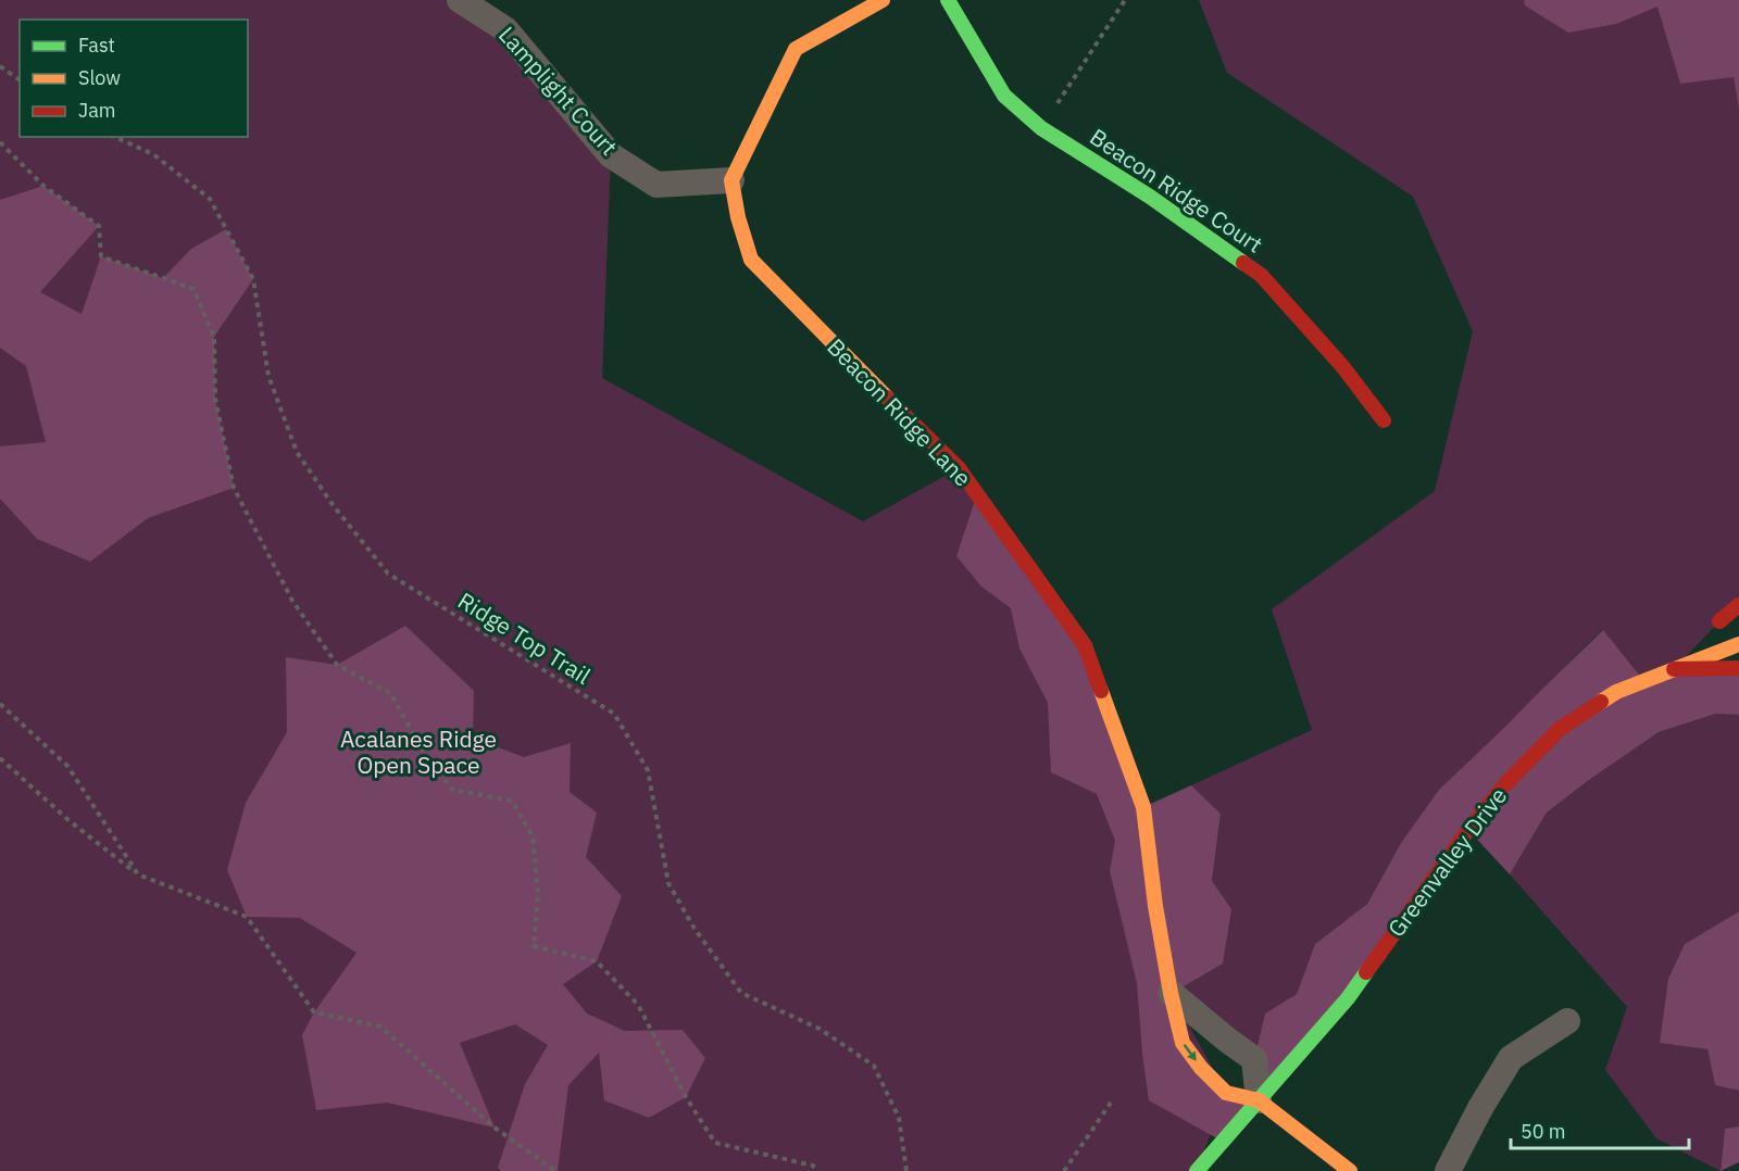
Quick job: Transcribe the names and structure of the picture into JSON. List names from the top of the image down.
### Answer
{
  "streets": {
    "street": [
      "Lamplight Court",
      "Beacon Ridge Court",
      "Beacon Ridge Lane",
      "Greenvalley Drive"
    ],
    "path": ["Ridge Top Trail"]
  },
  "crossings": [
    ["Lamplight Court", "Beacon Ridge Lane"],
    ["Beacon Ridge Lane", "Greenvalley Drive"]
  ],
  "parks": ["Acalanes Ridge Open Space"],
  "legend": ["Fast", "Slow", "Jam"],
  "scale_bar": "50 m"
}
